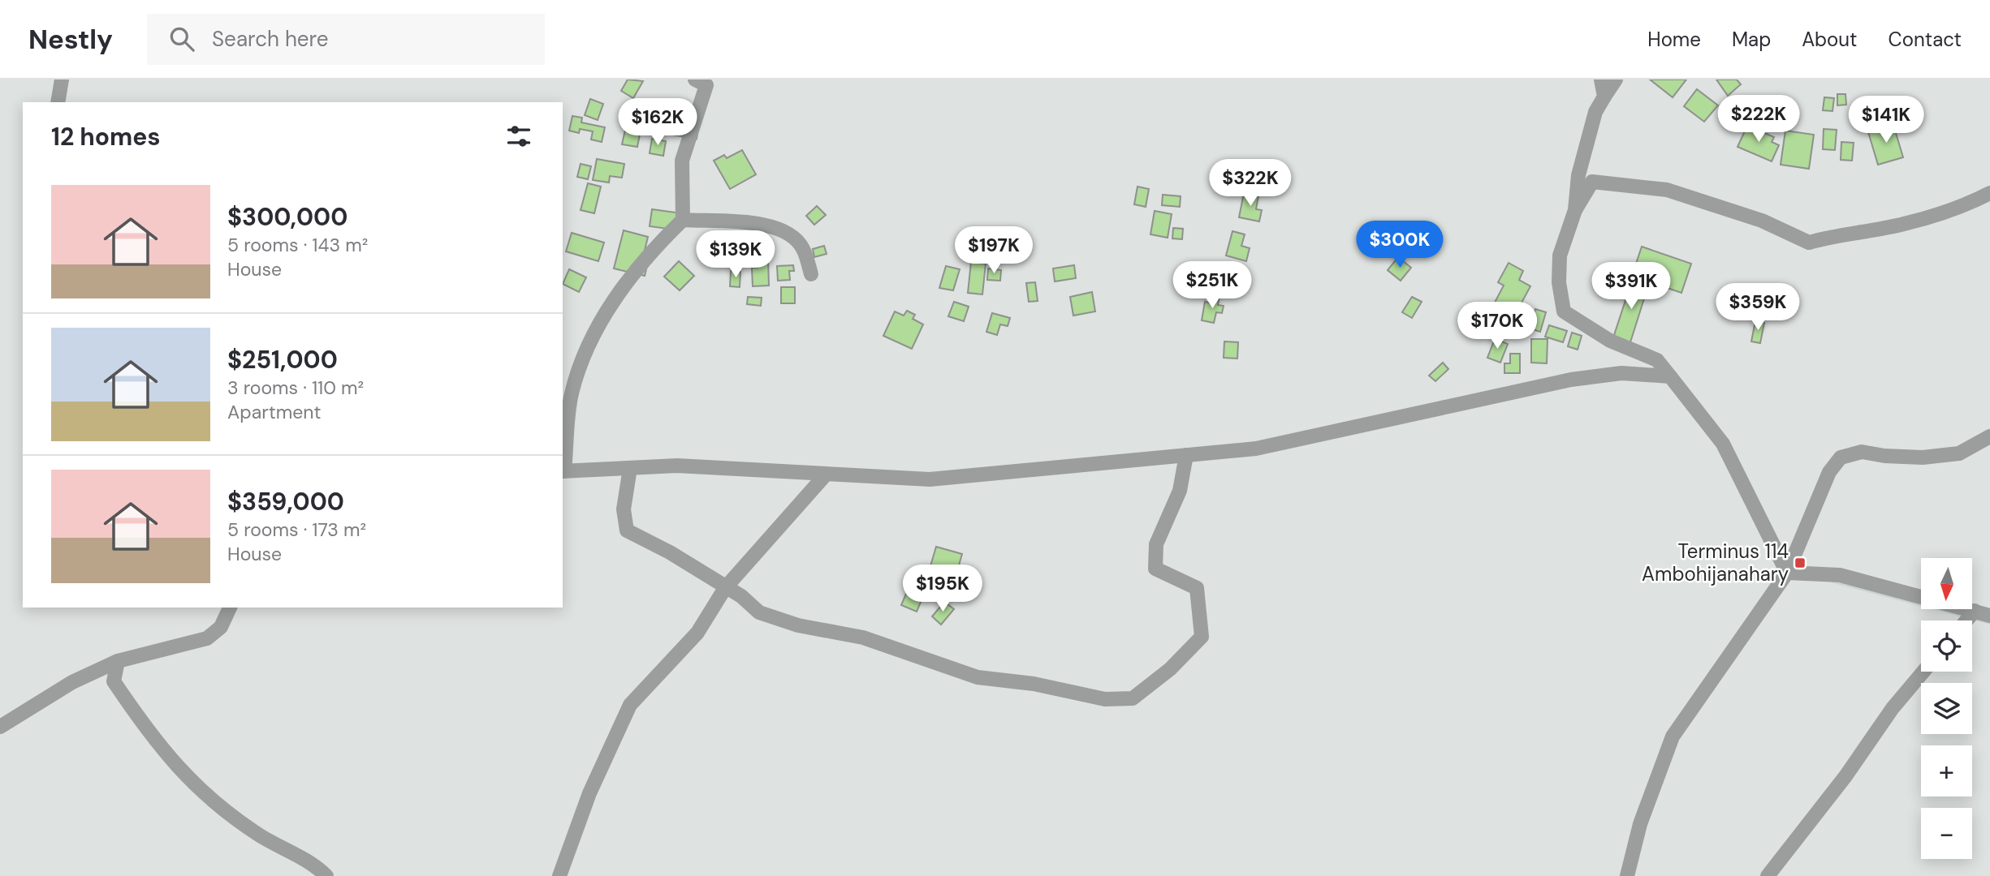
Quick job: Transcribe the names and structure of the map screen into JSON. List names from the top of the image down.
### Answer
{
  "places": {
    "transit": ["Terminus 114 Ambohijanahary"]
  },
  "north": "bottom",
  "page": {
    "header": "Nestly",
    "search": "Search here",
    "nav": [
      "Home",
      "Map",
      "About",
      "Contact"
    ],
    "price": [
      "$222K",
      "$141K",
      "$162K",
      "$322K",
      "$300K",
      "$197K",
      "$139K",
      "$251K",
      "$391K",
      "$359K",
      "$170K",
      "$195K"
    ],
    "heading": "12 homes",
    "list": [
      {
        "name": "$300,000",
        "note": "5 rooms · 143 m² · House"
      },
      {
        "name": "$251,000",
        "note": "3 rooms · 110 m² · Apartment"
      },
      {
        "name": "$359,000",
        "note": "5 rooms · 173 m² · House"
      }
    ],
    "map_buttons": ["+", "−"]
  }
}
